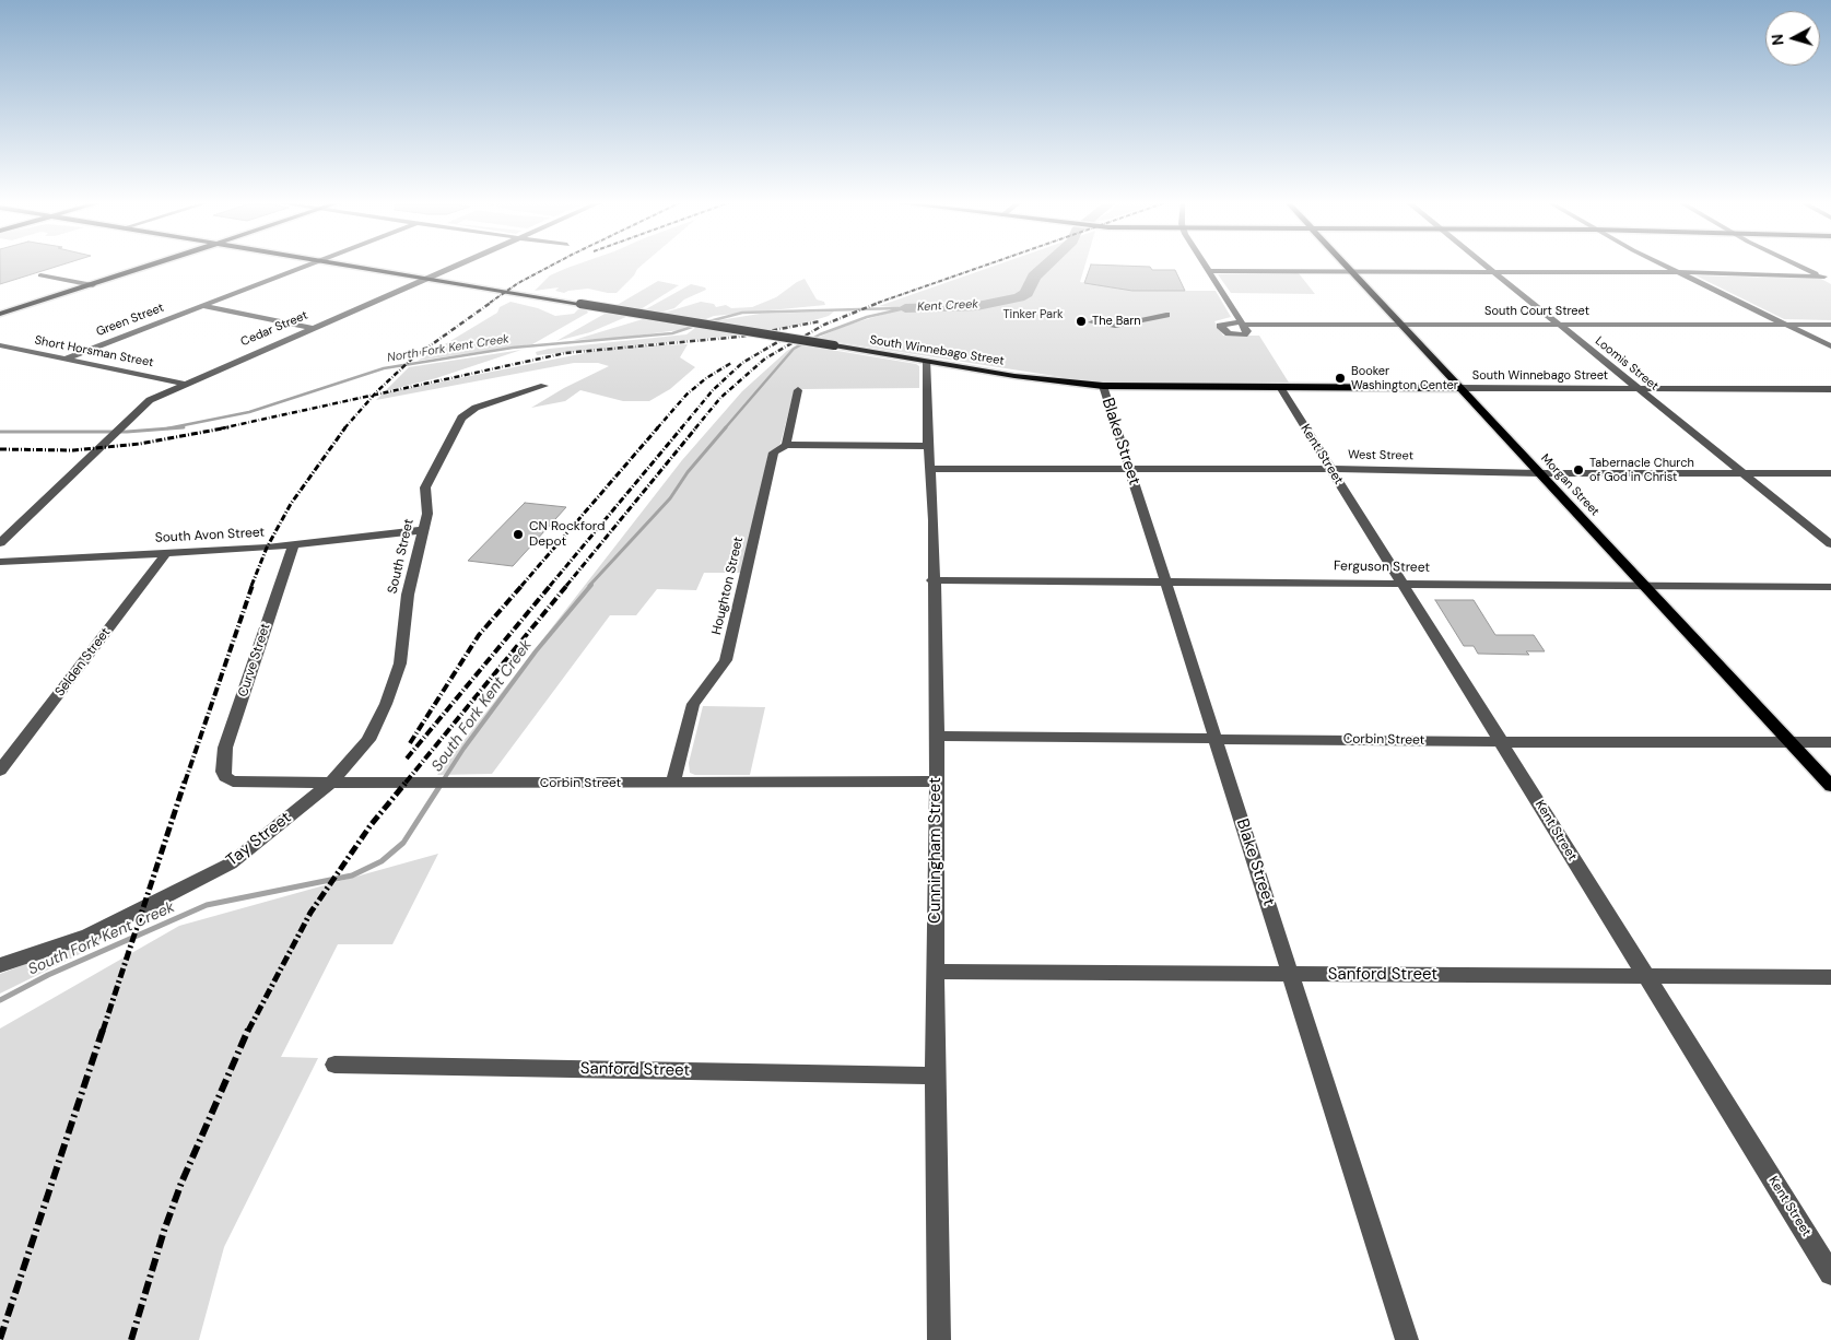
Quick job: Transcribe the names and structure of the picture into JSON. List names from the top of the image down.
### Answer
{
  "streets": {
    "main road": ["South Winnebago Street", "Morgan Street"],
    "street": [
      "South Court Street",
      "Green Street",
      "Cedar Street",
      "Short Horsman Street",
      "Loomis Street",
      "Blake Street",
      "Kent Street",
      "West Street",
      "South Avon Street",
      "South Street",
      "Ferguson Street",
      "Houghton Street",
      "Curve Street",
      "Selden Street",
      "Corbin Street",
      "Tay Street",
      "Cunningham Street",
      "Sanford Street"
    ]
  },
  "crossings": [
    ["South Court Street", "Loomis Street"],
    ["South Court Street", "Morgan Street"],
    ["Green Street", "Short Horsman Street"],
    ["Cedar Street", "South Winnebago Street"],
    ["Cedar Street", "Short Horsman Street"],
    ["South Winnebago Street", "Loomis Street"],
    ["South Winnebago Street", "Blake Street"],
    ["South Winnebago Street", "Kent Street"],
    ["South Winnebago Street", "Morgan Street"],
    ["South Winnebago Street", "Cunningham Street"],
    ["Loomis Street", "West Street"],
    ["Blake Street", "West Street"],
    ["Blake Street", "Ferguson Street"],
    ["Blake Street", "Corbin Street"],
    ["Blake Street", "Sanford Street"],
    ["Kent Street", "West Street"],
    ["Kent Street", "Ferguson Street"],
    ["Kent Street", "Corbin Street"],
    ["Kent Street", "Sanford Street"],
    ["West Street", "Morgan Street"],
    ["West Street", "Cunningham Street"],
    ["Morgan Street", "Ferguson Street"],
    ["Morgan Street", "Corbin Street"],
    ["South Avon Street", "South Street"],
    ["South Avon Street", "Curve Street"],
    ["South Avon Street", "Selden Street"],
    ["South Street", "Corbin Street"],
    ["South Street", "Tay Street"],
    ["Ferguson Street", "Cunningham Street"],
    ["Houghton Street", "Corbin Street"],
    ["Curve Street", "Corbin Street"],
    ["Corbin Street", "Tay Street"],
    ["Corbin Street", "Cunningham Street"],
    ["Cunningham Street", "Sanford Street"]
  ],
  "water": ["Kent Creek", "North Fork Kent Creek", "South Fork Kent Creek"],
  "parks": ["Tinker Park"],
  "places": [
    "The Barn",
    "Booker Washington Center",
    "Tabernacle Church of God in Christ",
    "CN Rockford Depot"
  ],
  "north": "left"
}
